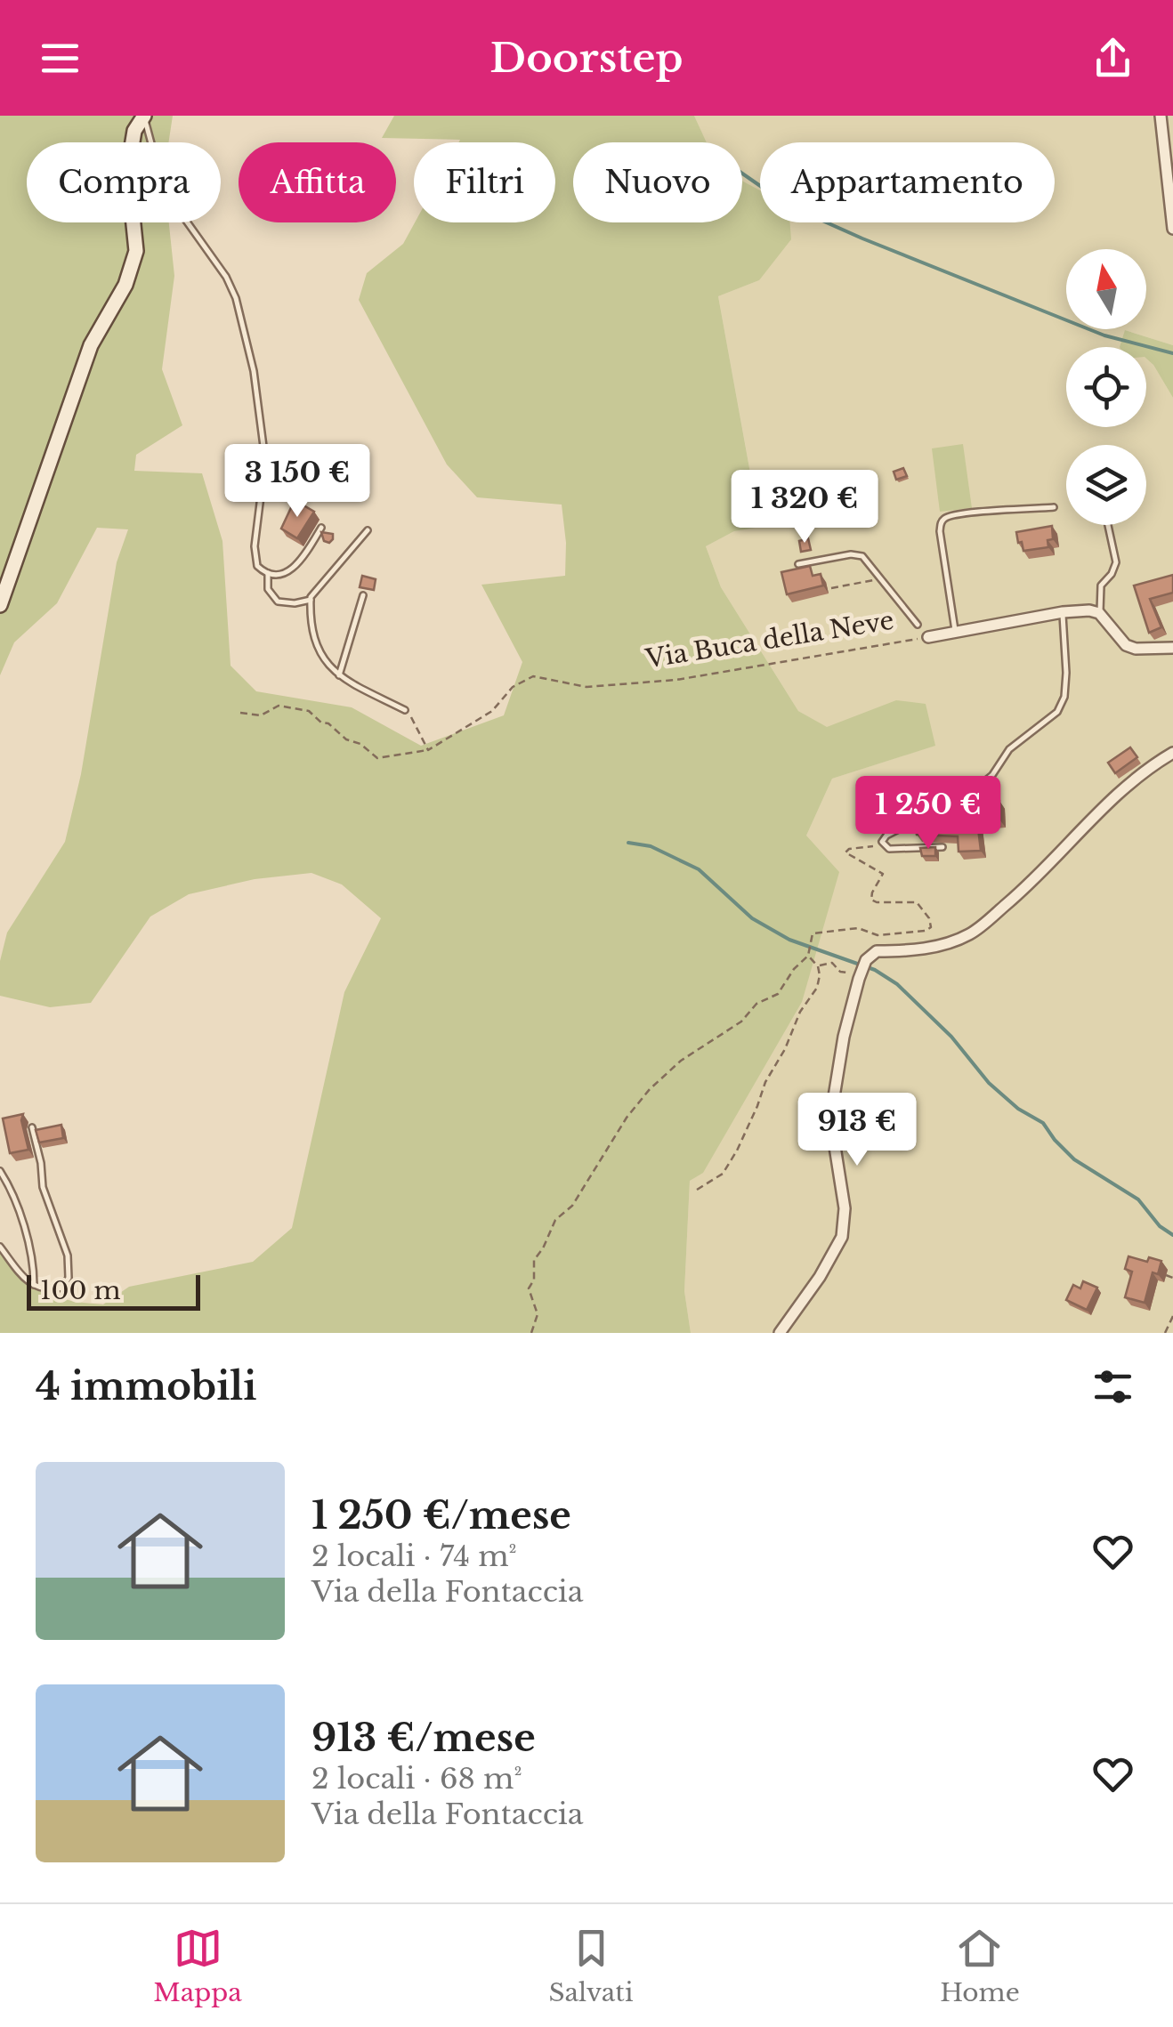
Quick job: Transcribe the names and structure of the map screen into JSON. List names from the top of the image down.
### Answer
{
  "streets": {
    "street": ["Via Buca della Neve"]
  },
  "scale_bar": "100 m",
  "north": "top",
  "page": {
    "header": "Doorstep",
    "chip": [
      "Compra",
      "Affitta",
      "Filtri",
      "Nuovo",
      "Appartamento"
    ],
    "price": [
      "3 150 €",
      "1 320 €",
      "1 250 €",
      "913 €"
    ],
    "scale": "100 m",
    "heading": "4 immobili",
    "list": [
      {
        "name": "1 250 €/mese",
        "note": "2 locali · 74 m² · Via della Fontaccia"
      },
      {
        "name": "913 €/mese",
        "note": "2 locali · 68 m² · Via della Fontaccia"
      }
    ],
    "tabs": ["Mappa", "Salvati", "Home"]
  }
}
